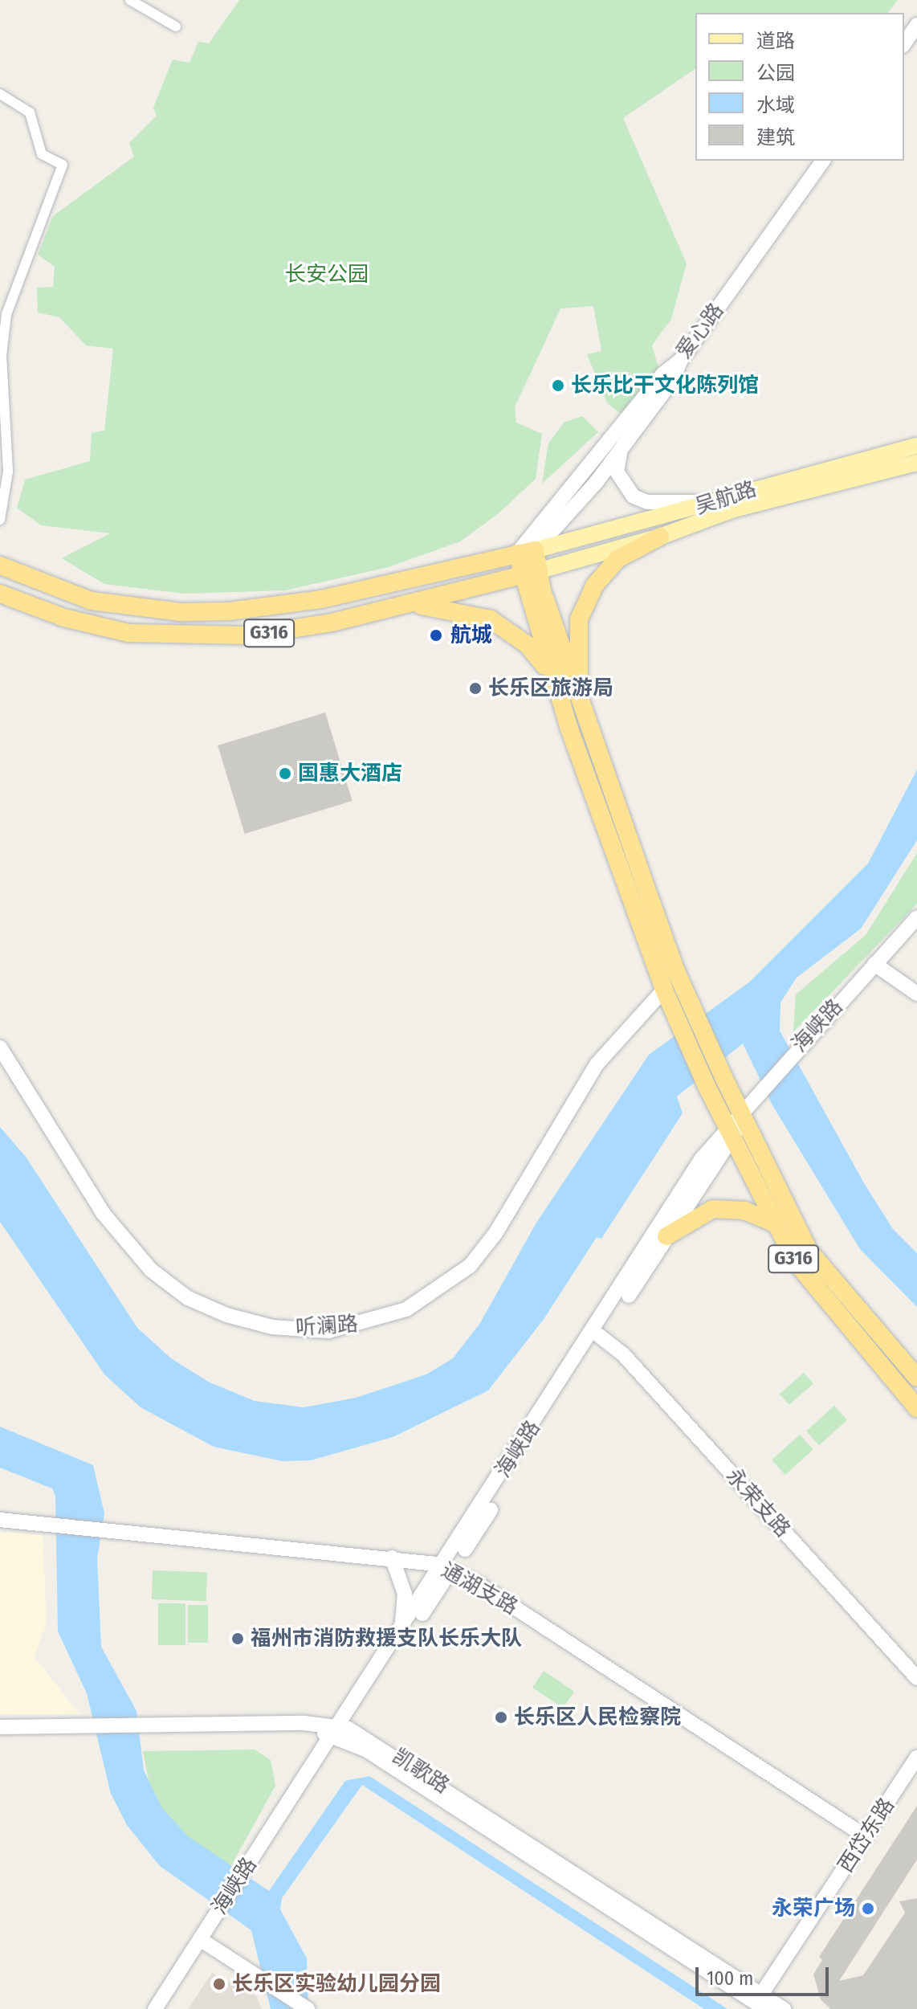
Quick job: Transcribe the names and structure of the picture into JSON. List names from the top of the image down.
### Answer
{
  "streets": {
    "highway": ["G316"],
    "main road": ["吴航路"],
    "street": [
      "爱心路",
      "海峡路",
      "听澜路",
      "永荣支路",
      "通湖支路",
      "凯歌路",
      "西岱东路"
    ]
  },
  "crossings": [
    ["爱心路", "吴航路"],
    ["爱心路", "G316"],
    ["吴航路", "G316"],
    ["G316", "海峡路"],
    ["G316", "听澜路"],
    ["海峡路", "永荣支路"],
    ["海峡路", "通湖支路"],
    ["海峡路", "凯歌路"],
    ["通湖支路", "西岱东路"],
    ["凯歌路", "西岱东路"]
  ],
  "parks": ["长安公园"],
  "places": [
    "长乐比干文化陈列馆",
    "航城",
    "长乐区旅游局",
    "国惠大酒店",
    "福州市消防救援支队长乐大队",
    "长乐区人民检察院",
    "永荣广场",
    "长乐区实验幼儿园分园"
  ],
  "legend": [
    "道路",
    "公园",
    "水域",
    "建筑"
  ],
  "scale_bar": "100 m"
}
